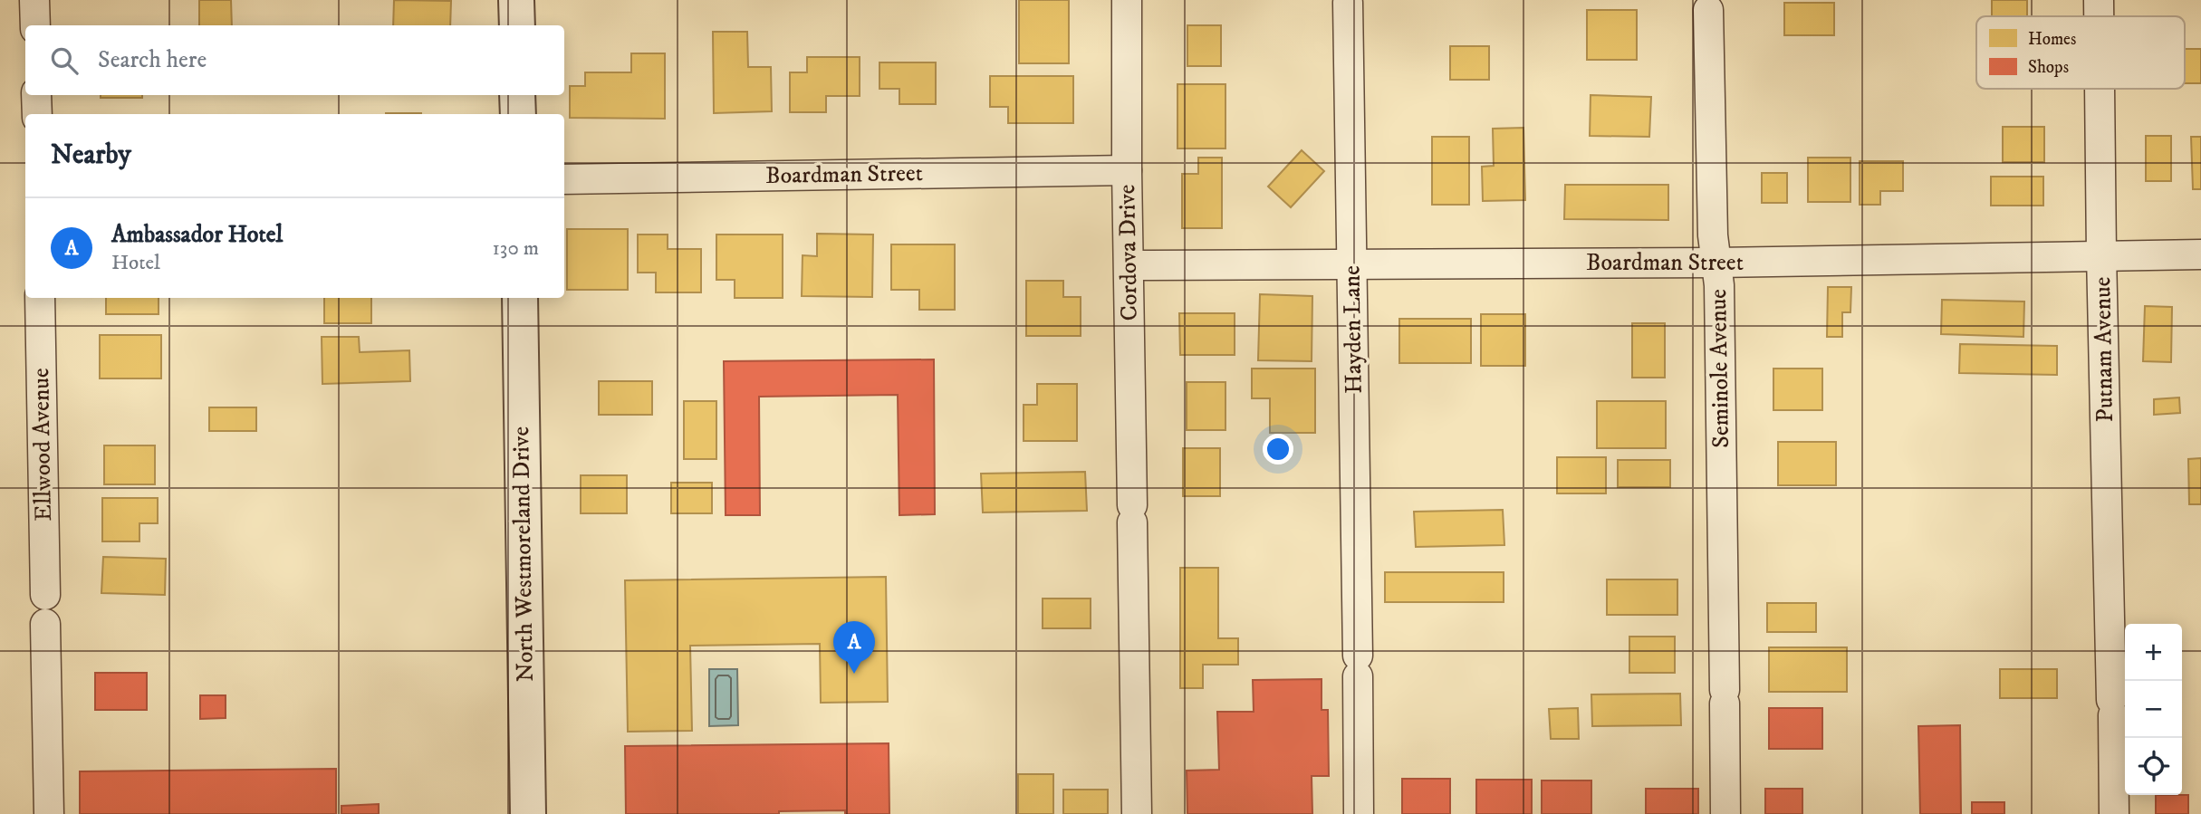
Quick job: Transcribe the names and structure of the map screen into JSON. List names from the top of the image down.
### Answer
{
  "streets": {
    "street": [
      "Boardman Street",
      "Cordova Drive",
      "Hayden Lane",
      "Putnam Avenue",
      "Seminole Avenue",
      "Ellwood Avenue",
      "North Westmoreland Drive"
    ]
  },
  "crossings": [
    ["Boardman Street", "Cordova Drive"],
    ["Boardman Street", "Hayden Lane"],
    ["Boardman Street", "Putnam Avenue"],
    ["Boardman Street", "Seminole Avenue"]
  ],
  "legend": ["Homes", "Shops"],
  "page": {
    "search": "Search here",
    "heading": "Nearby",
    "list": [
      {
        "mark": "A",
        "name": "Ambassador Hotel",
        "note": "Hotel",
        "value": "130 m"
      }
    ],
    "pins": "A",
    "map_buttons": ["+", "−"]
  }
}
